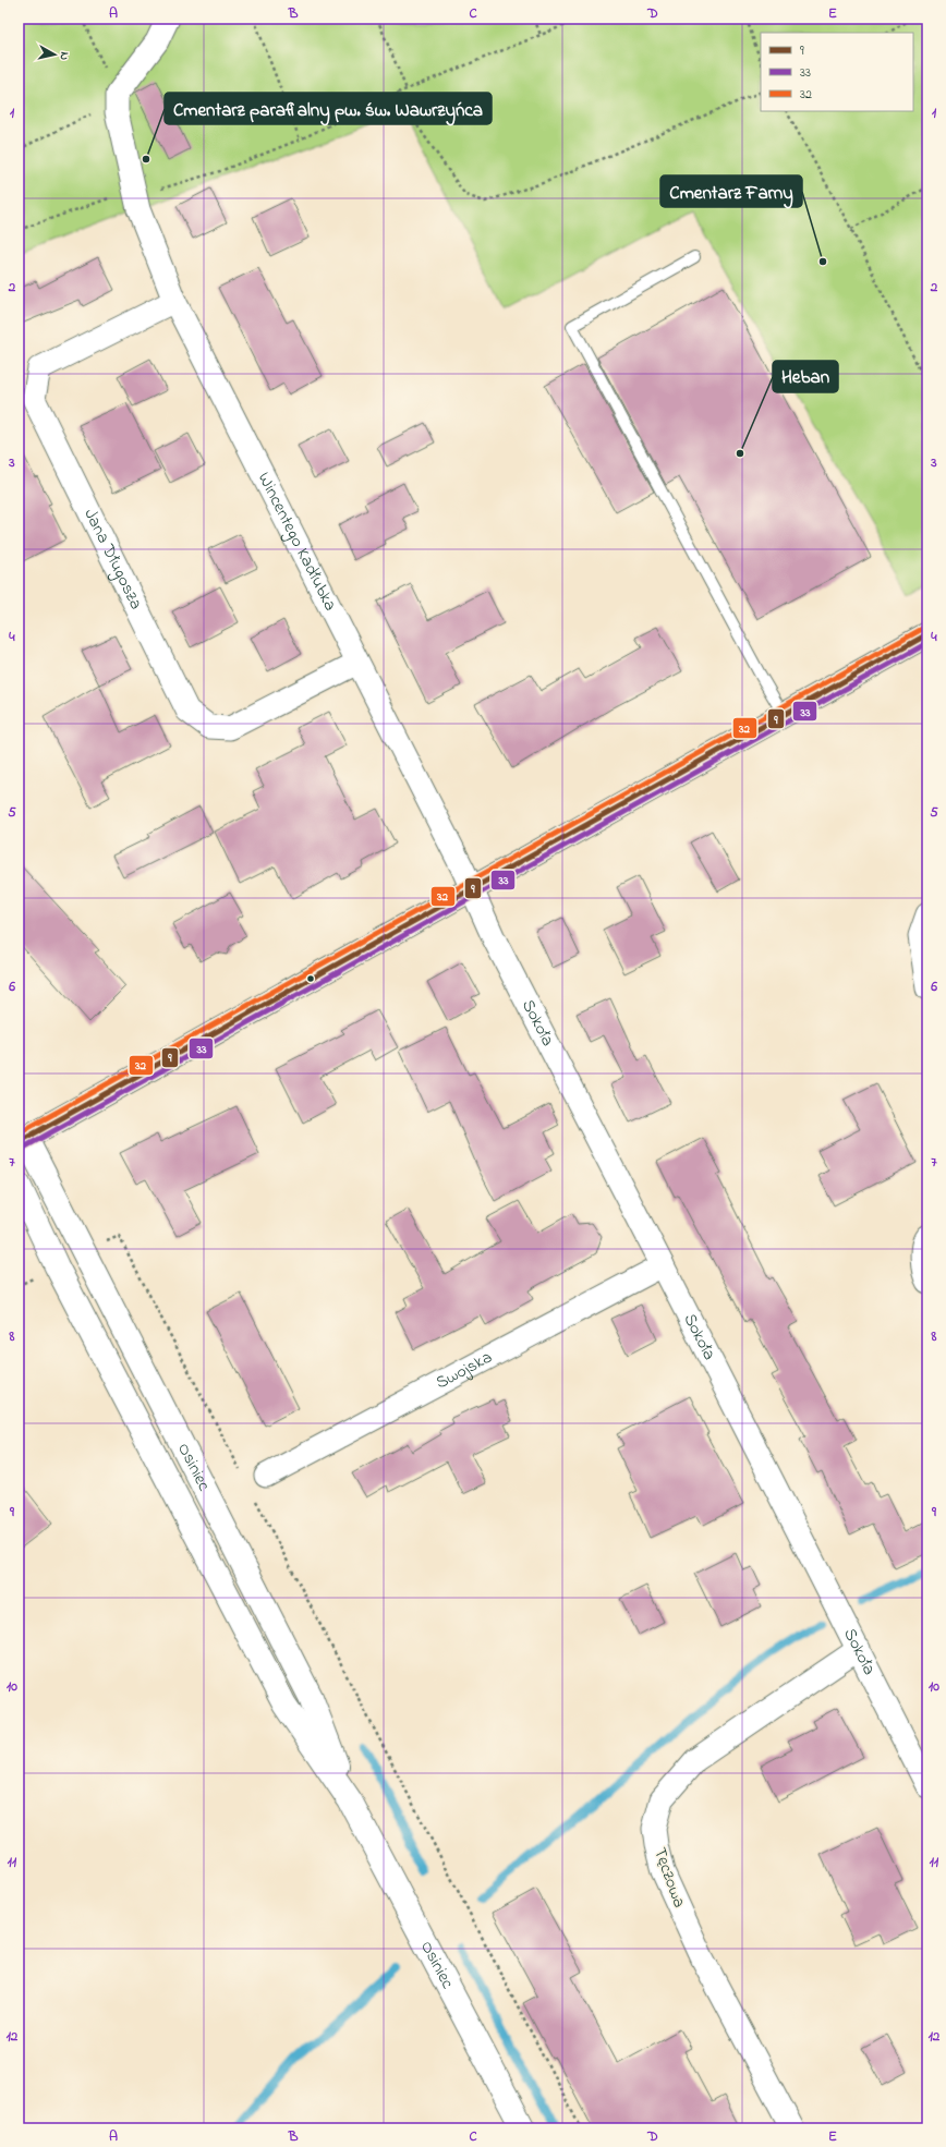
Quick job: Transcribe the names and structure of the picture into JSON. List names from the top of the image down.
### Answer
{
  "streets": {
    "street": [
      "Wincentego Kadłubka",
      "Jana Długosza",
      "Sokoła",
      "Swojska",
      "Osiniec",
      "Tęczowa"
    ]
  },
  "crossings": [
    ["Wincentego Kadłubka", "Jana Długosza"],
    ["Wincentego Kadłubka", "Sokoła"],
    ["Sokoła", "Swojska"],
    ["Sokoła", "Tęczowa"]
  ],
  "places": ["Cmentarz parafialny pw. św. Wawrzyńca", "Cmentarz Farny", "Heban"],
  "lines": ["transit line 32", "transit line 9", "transit line 33"],
  "legend": ["9", "33", "32"],
  "north": "right",
  "grid": {
    "columns": [
      "A",
      "B",
      "C",
      "D",
      "E"
    ],
    "rows": [
      "1",
      "2",
      "3",
      "4",
      "5",
      "6",
      "7",
      "8",
      "9",
      "10",
      "11",
      "12"
    ]
  }
}
